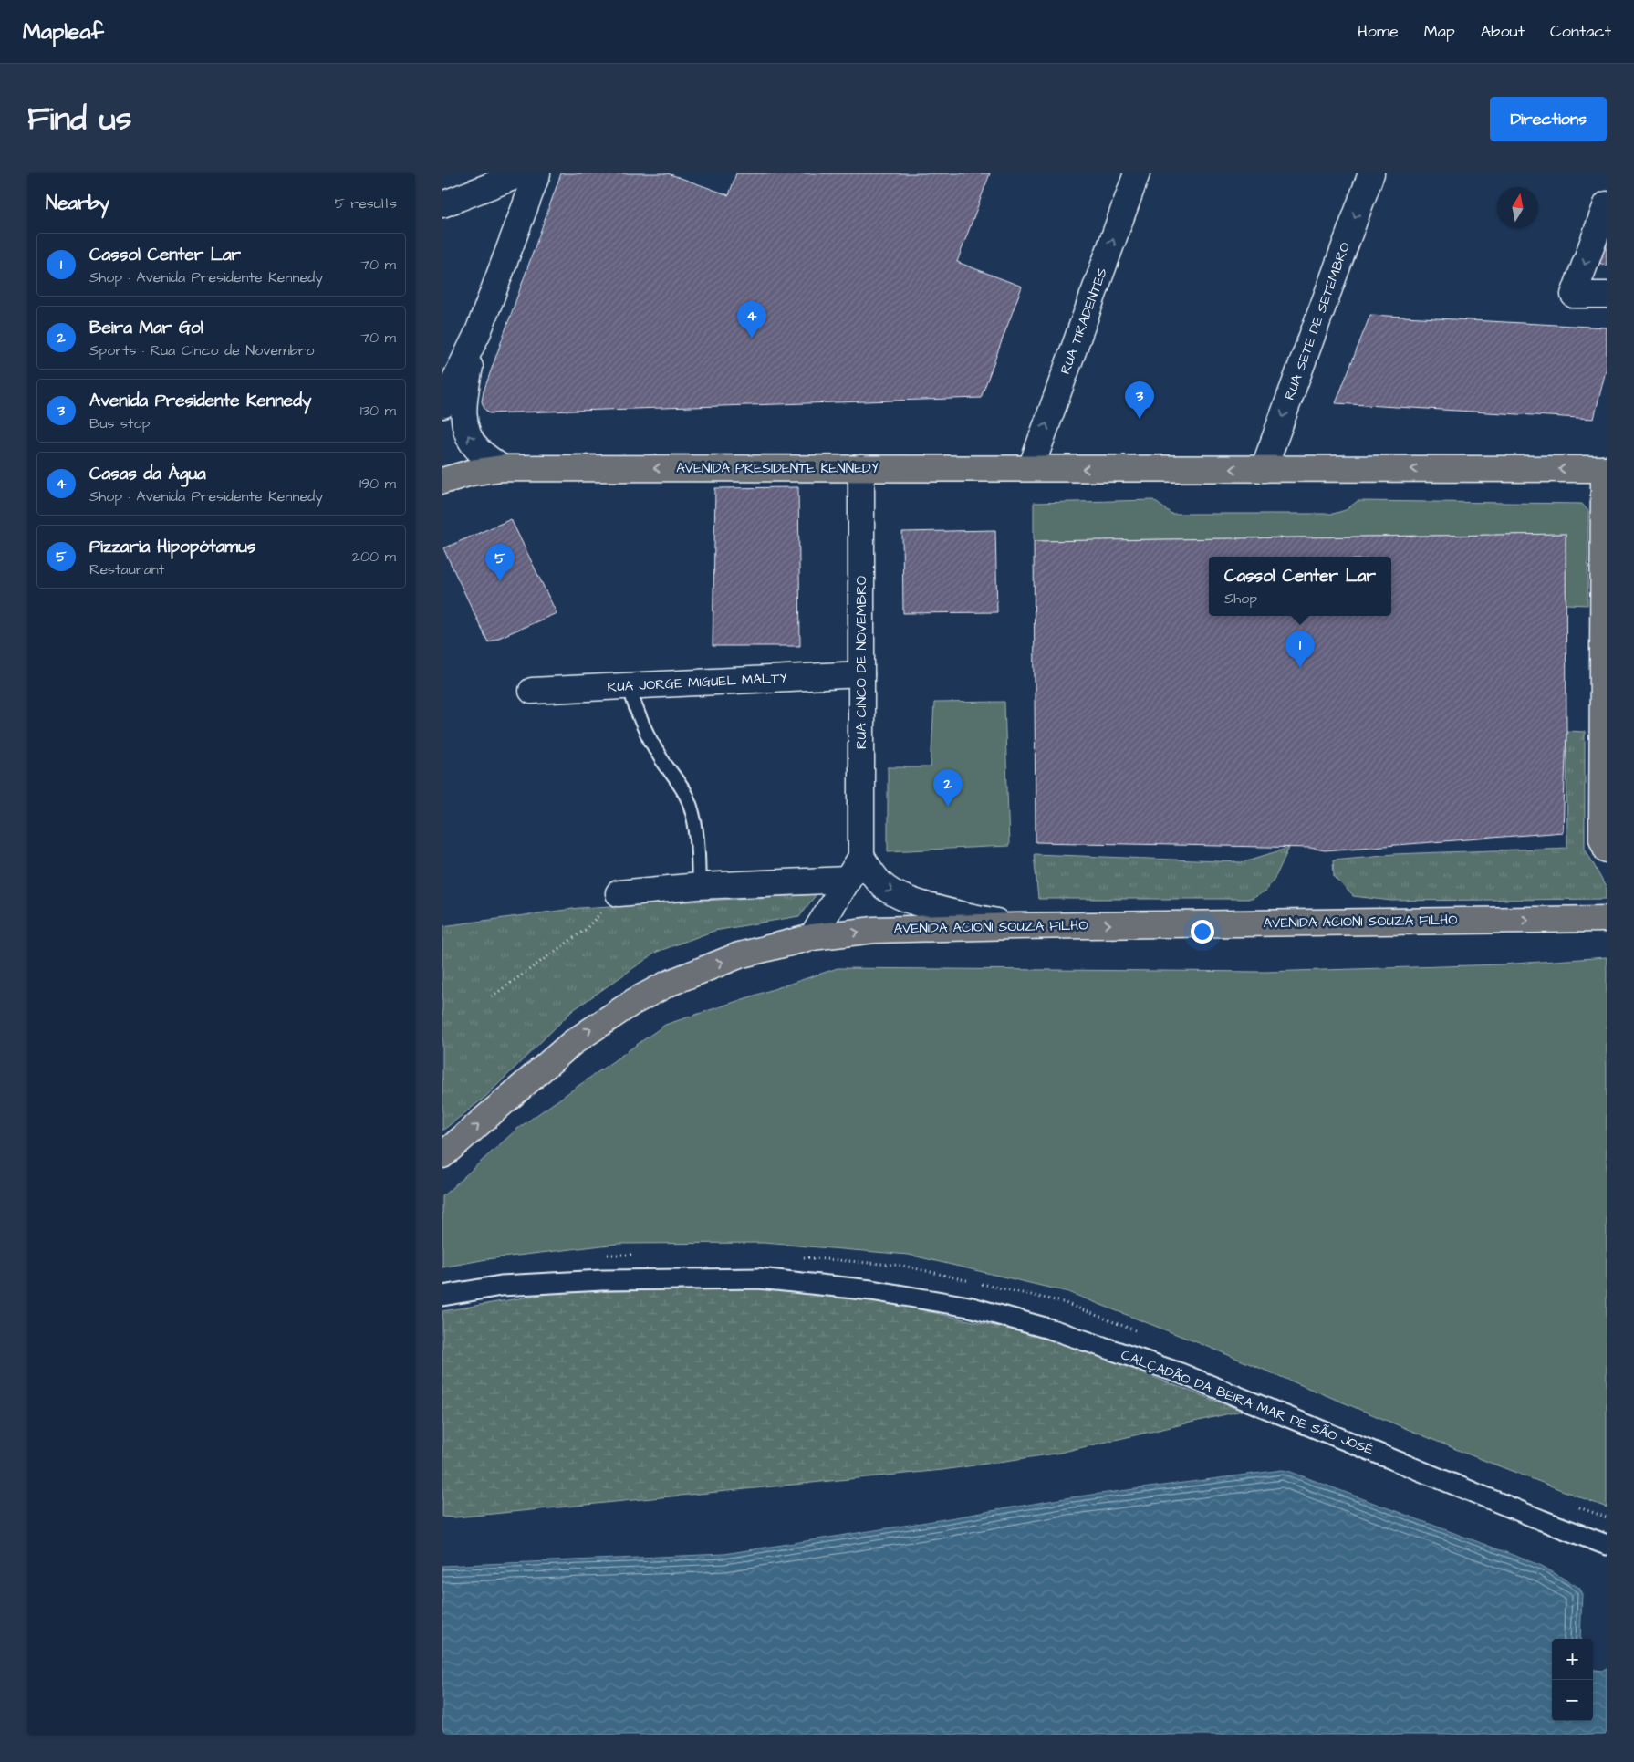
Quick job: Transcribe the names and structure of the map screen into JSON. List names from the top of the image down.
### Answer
{
  "streets": {
    "main road": ["AVENIDA PRESIDENTE KENNEDY", "AVENIDA ACIONI SOUZA FILHO"],
    "street": [
      "RUA TIRADENTES",
      "RUA SETE DE SETEMBRO",
      "RUA CINCO DE NOVEMBRO",
      "RUA JORGE MIGUEL MALTY",
      "CALÇADÃO DA BEIRA MAR DE SÃO JOSÉ"
    ]
  },
  "crossings": [
    ["RUA TIRADENTES", "AVENIDA PRESIDENTE KENNEDY"],
    ["RUA SETE DE SETEMBRO", "AVENIDA PRESIDENTE KENNEDY"],
    ["AVENIDA PRESIDENTE KENNEDY", "RUA CINCO DE NOVEMBRO"],
    ["RUA CINCO DE NOVEMBRO", "RUA JORGE MIGUEL MALTY"]
  ],
  "one_way": [
    "RUA TIRADENTES",
    "RUA SETE DE SETEMBRO",
    "AVENIDA PRESIDENTE KENNEDY",
    "AVENIDA ACIONI SOUZA FILHO"
  ],
  "north": "top",
  "page": {
    "header": "Mapleaf",
    "nav": [
      "Home",
      "Map",
      "About",
      "Contact"
    ],
    "title": "Find us",
    "buttons": "Directions",
    "heading": ["Nearby", "5 results"],
    "list": [
      {
        "mark": "1",
        "name": "Cassol Center Lar",
        "note": "Shop · Avenida Presidente Kennedy",
        "value": "70 m"
      },
      {
        "mark": "2",
        "name": "Beira Mar Gol",
        "note": "Sports · Rua Cinco de Novembro",
        "value": "70 m"
      },
      {
        "mark": "3",
        "name": "Avenida Presidente Kennedy",
        "note": "Bus stop",
        "value": "130 m"
      },
      {
        "mark": "4",
        "name": "Casas da Água",
        "note": "Shop · Avenida Presidente Kennedy",
        "value": "190 m"
      },
      {
        "mark": "5",
        "name": "Pizzaria Hipopótamus",
        "note": "Restaurant",
        "value": "200 m"
      }
    ],
    "pins": [
      "4",
      "3",
      "5",
      "1",
      "2"
    ],
    "popup": ["Cassol Center Lar", "Shop"],
    "map_buttons": ["+", "−"]
  }
}
